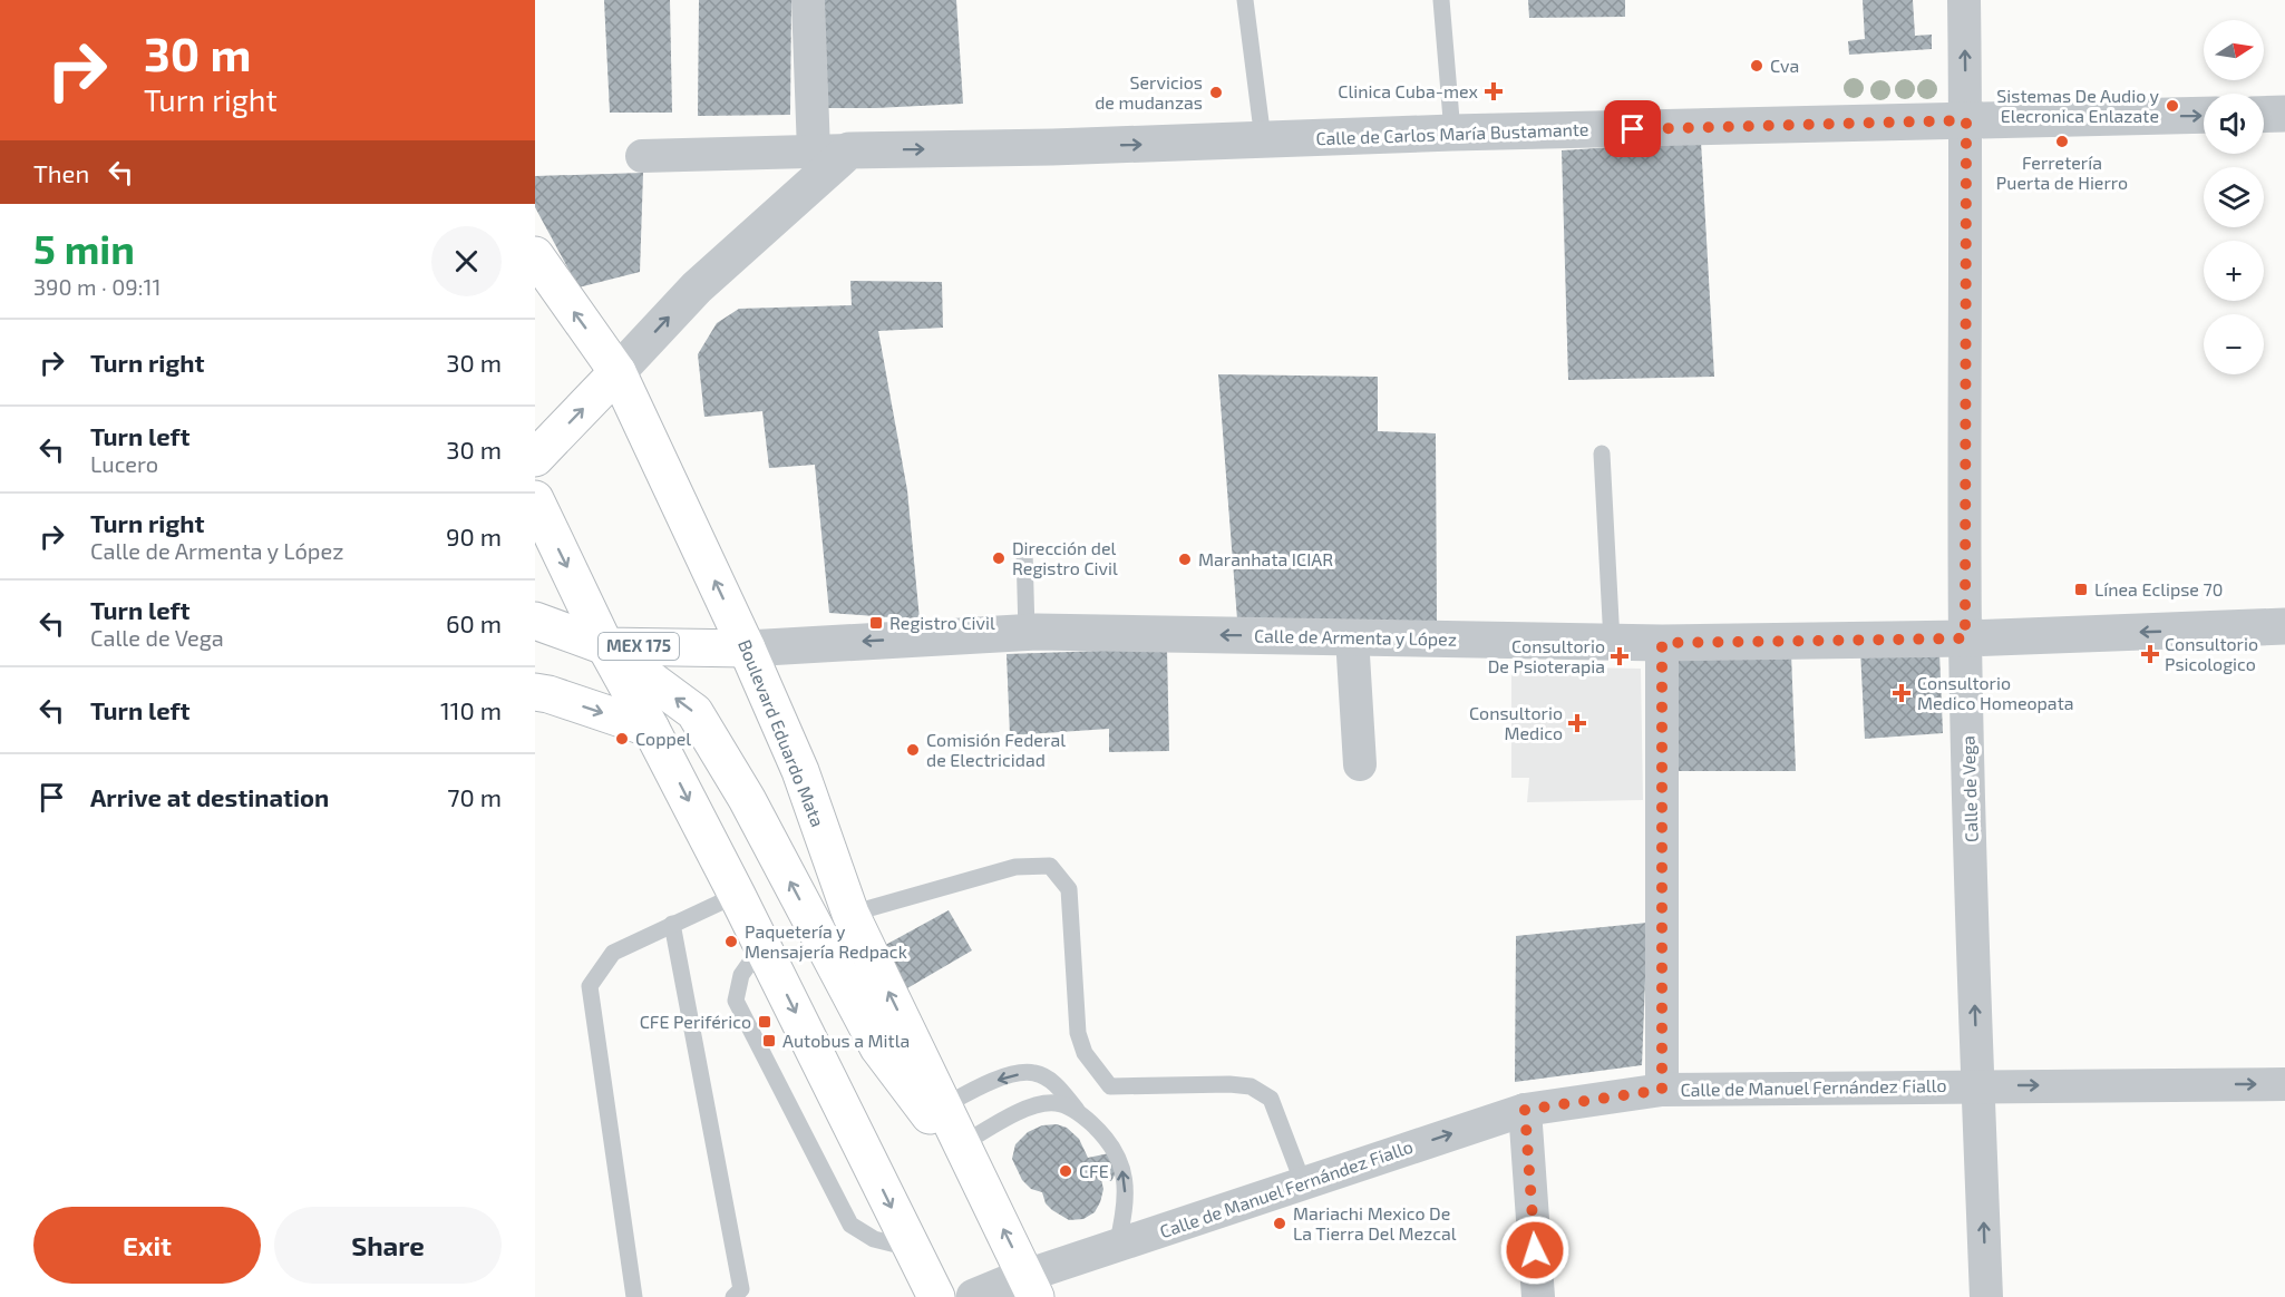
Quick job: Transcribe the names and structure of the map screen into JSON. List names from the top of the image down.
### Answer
{
  "streets": {
    "main road": ["MEX 175", "Boulevard Eduardo Mata"],
    "street": [
      "Calle de Carlos María Bustamante",
      "Calle de Armenta y López",
      "Calle de Vega",
      "Calle de Manuel Fernández Fiallo"
    ]
  },
  "crossings": [
    ["Calle de Carlos María Bustamante", "Calle de Vega"],
    ["Calle de Armenta y López", "MEX 175"],
    ["Calle de Armenta y López", "Boulevard Eduardo Mata"],
    ["Calle de Armenta y López", "Calle de Vega"],
    ["MEX 175", "Boulevard Eduardo Mata"],
    ["Boulevard Eduardo Mata", "Calle de Manuel Fernández Fiallo"],
    ["Calle de Vega", "Calle de Manuel Fernández Fiallo"]
  ],
  "one_way": [
    "Calle de Carlos María Bustamante",
    "Calle de Armenta y López",
    "Calle de Vega",
    "Calle de Manuel Fernández Fiallo"
  ],
  "places": {
    "other": [
      "Cva",
      "Servicios de mudanzas",
      "Sistemas De Audio y Elecronica Enlazate",
      "Ferretería Puerta de Hierro",
      "Dirección del Registro Civil",
      "Maranhata ICIAR",
      "Coppel",
      "Comisión Federal de Electricidad",
      "Paquetería y Mensajería Redpack",
      "CFE",
      "Mariachi Mexico De La Tierra Del Mezcal"
    ],
    "health": [
      "Clinica Cuba-mex",
      "Consultorio Psicologico",
      "Consultorio De Psioterapia",
      "Consultorio Medico Homeopata",
      "Consultorio Medico"
    ],
    "transit": [
      "Línea Eclipse 70",
      "Registro Civil",
      "CFE Periférico",
      "Autobus a Mitla"
    ]
  },
  "north": "right",
  "page": {
    "turn": ["30 m", "Turn right"],
    "map_buttons": ["+", "−"],
    "then": "Then",
    "heading": ["5 min", "390 m · 09:11"],
    "list": [
      {
        "name": "Turn right",
        "value": "30 m"
      },
      {
        "name": "Turn left",
        "note": "Lucero",
        "value": "30 m"
      },
      {
        "name": "Turn right",
        "note": "Calle de Armenta y López",
        "value": "90 m"
      },
      {
        "name": "Turn left",
        "note": "Calle de Vega",
        "value": "60 m"
      },
      {
        "name": "Turn left",
        "value": "110 m"
      },
      {
        "name": "Arrive at destination",
        "value": "70 m"
      }
    ],
    "buttons": ["Exit", "Share"]
  }
}
